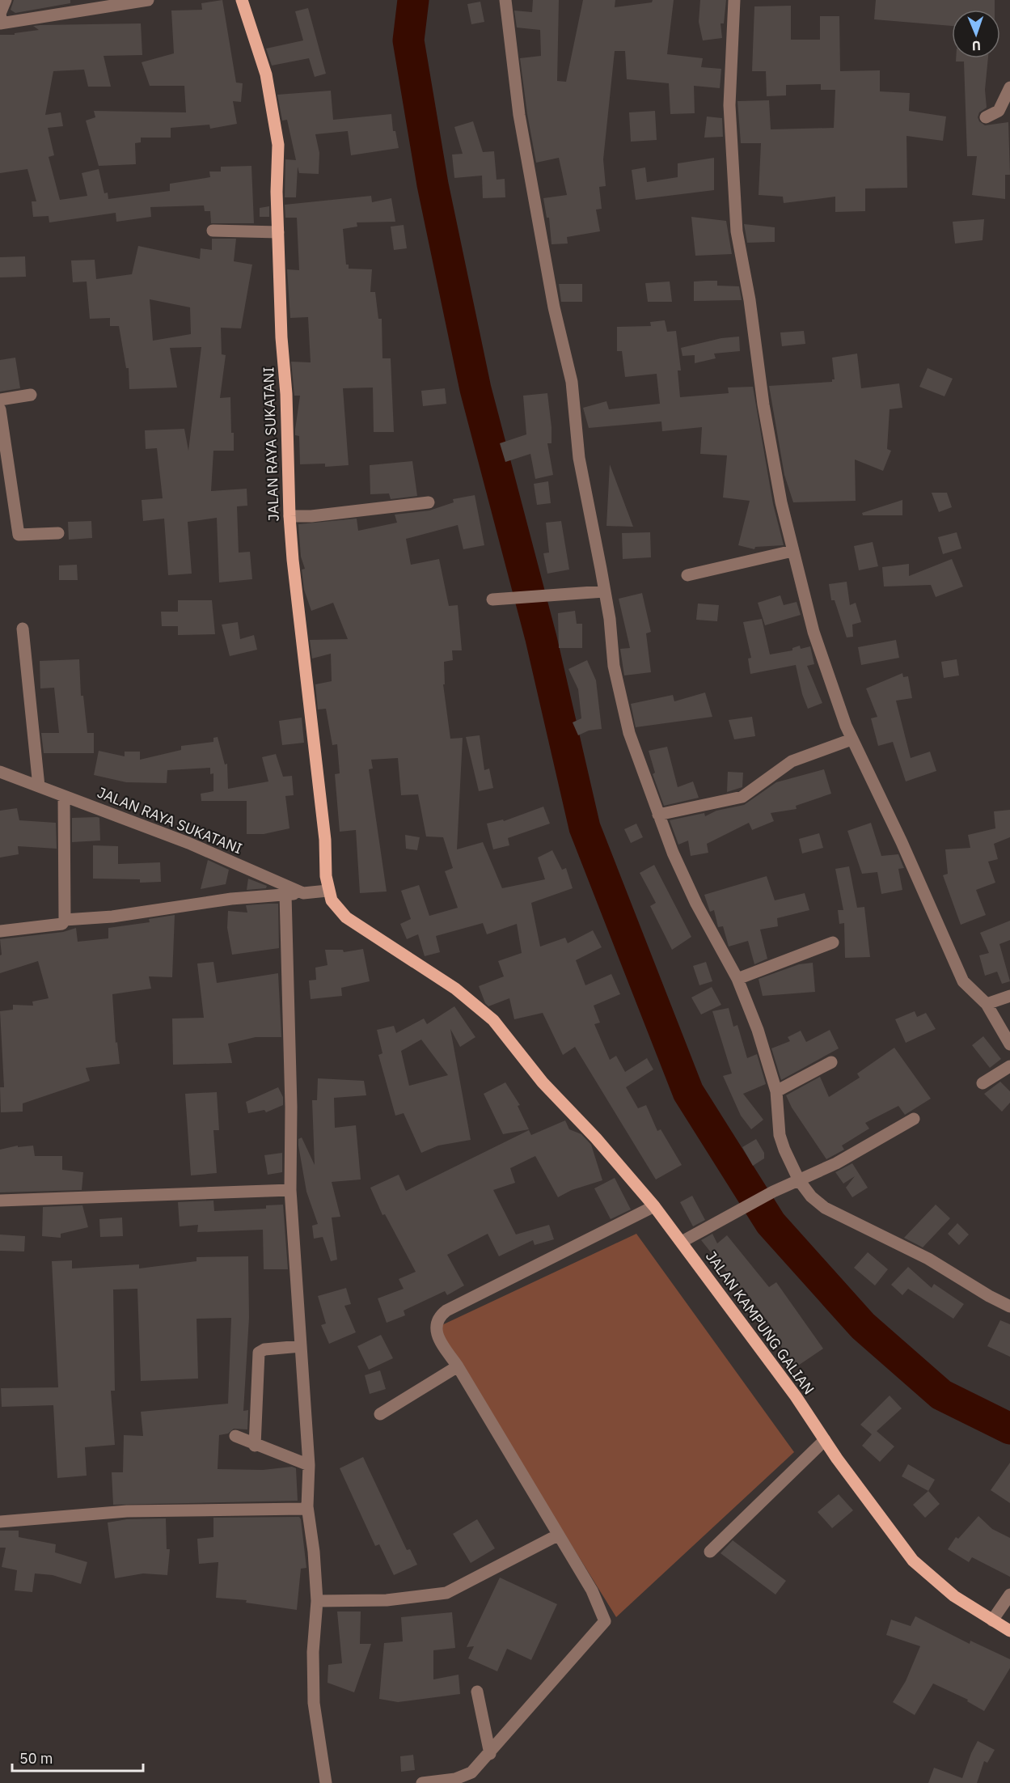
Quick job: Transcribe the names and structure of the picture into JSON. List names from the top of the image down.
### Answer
{
  "streets": {
    "main road": ["JALAN RAYA SUKATANI", "JALAN KAMPUNG GALIAN"]
  },
  "crossings": [
    ["JALAN RAYA SUKATANI", "JALAN KAMPUNG GALIAN"]
  ],
  "scale_bar": "50 m",
  "north": "bottom"
}
